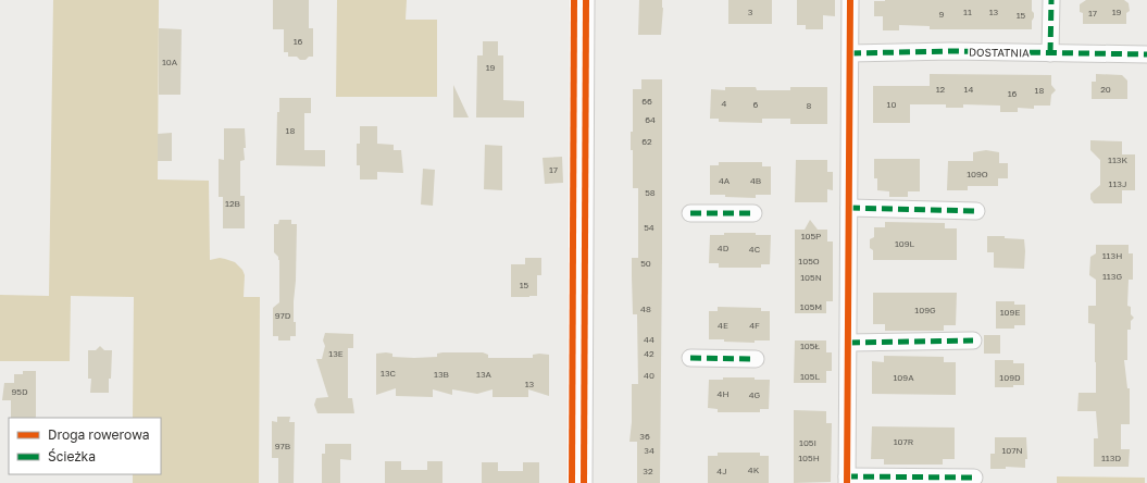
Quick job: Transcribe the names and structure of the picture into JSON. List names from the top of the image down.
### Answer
{
  "streets": {
    "street": ["DOSTATNIA"]
  },
  "house_numbers": [
    "3",
    "11",
    "13",
    "19",
    "17",
    "9",
    "15",
    "16",
    "10A",
    "19",
    "12",
    "14",
    "20",
    "18",
    "16",
    "66",
    "4",
    "6",
    "10",
    "8",
    "64",
    "18",
    "62",
    "113K",
    "17",
    "109O",
    "4A",
    "4B",
    "113J",
    "58",
    "12B",
    "54",
    "105P",
    "109L",
    "4D",
    "4C",
    "113H",
    "105O",
    "50",
    "113G",
    "105N",
    "15",
    "105M",
    "48",
    "109G",
    "109E",
    "97D",
    "4E",
    "4F",
    "44",
    "105Ł",
    "13E",
    "42",
    "13C",
    "13B",
    "13A",
    "40",
    "105L",
    "109A",
    "109D",
    "13",
    "95D",
    "4H",
    "4G",
    "36",
    "107R",
    "105I",
    "97B",
    "34",
    "107N",
    "105H",
    "113D",
    "4K",
    "32",
    "4J"
  ],
  "legend": ["Droga rowerowa", "Ścieżka"]
}
